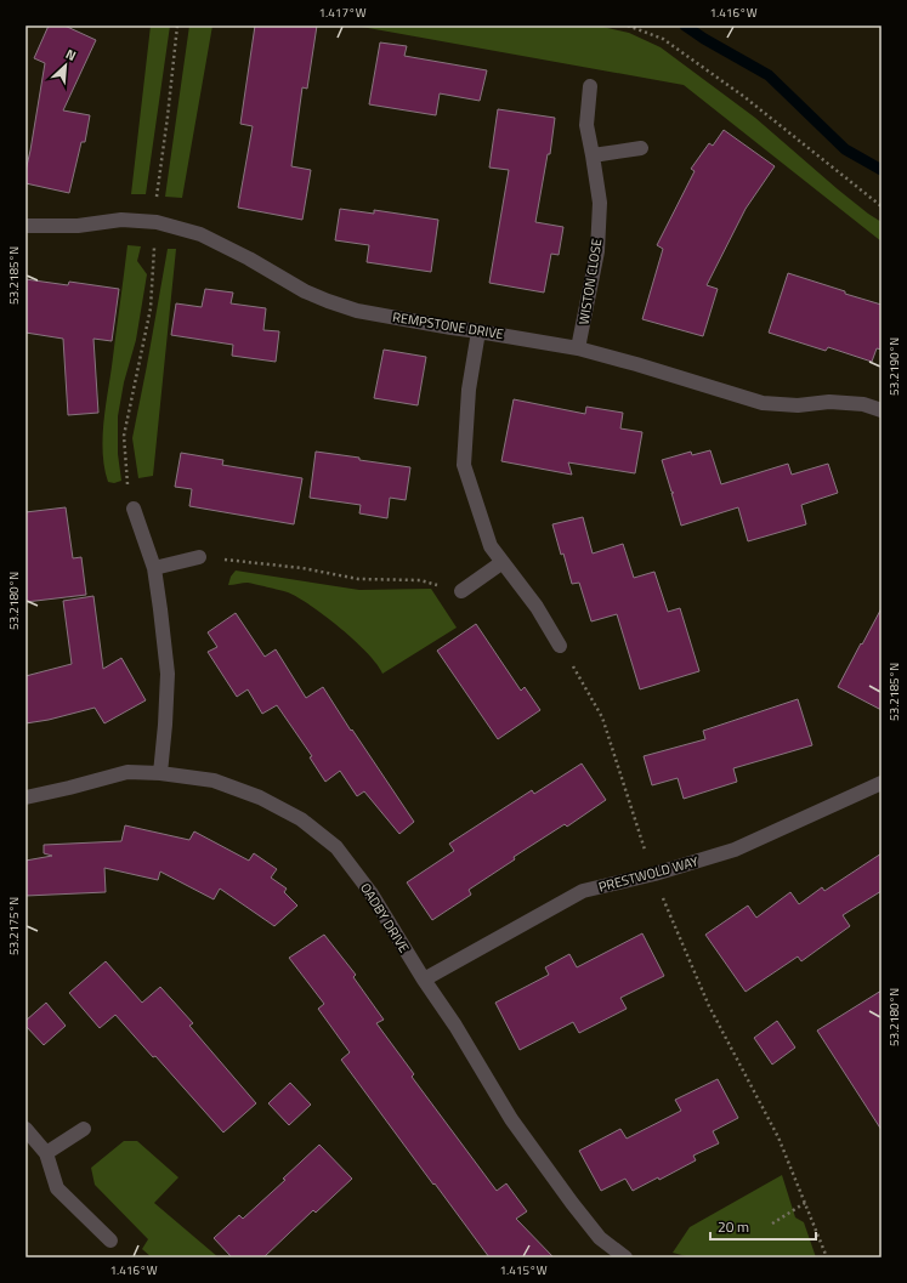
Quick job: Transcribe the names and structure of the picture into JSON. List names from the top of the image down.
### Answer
{
  "streets": {
    "street": [
      "WISTON CLOSE",
      "REMPSTONE DRIVE",
      "PRESTWOLD WAY",
      "OADBY DRIVE"
    ]
  },
  "crossings": [
    ["WISTON CLOSE", "REMPSTONE DRIVE"],
    ["PRESTWOLD WAY", "OADBY DRIVE"]
  ],
  "scale_bar": "20 m",
  "north": "top right",
  "coordinates": [
    "1.417°W",
    "1.416°W",
    "53.2185°N",
    "53.2190°N",
    "53.2180°N",
    "53.2175°N",
    "1.415°W"
  ]
}
